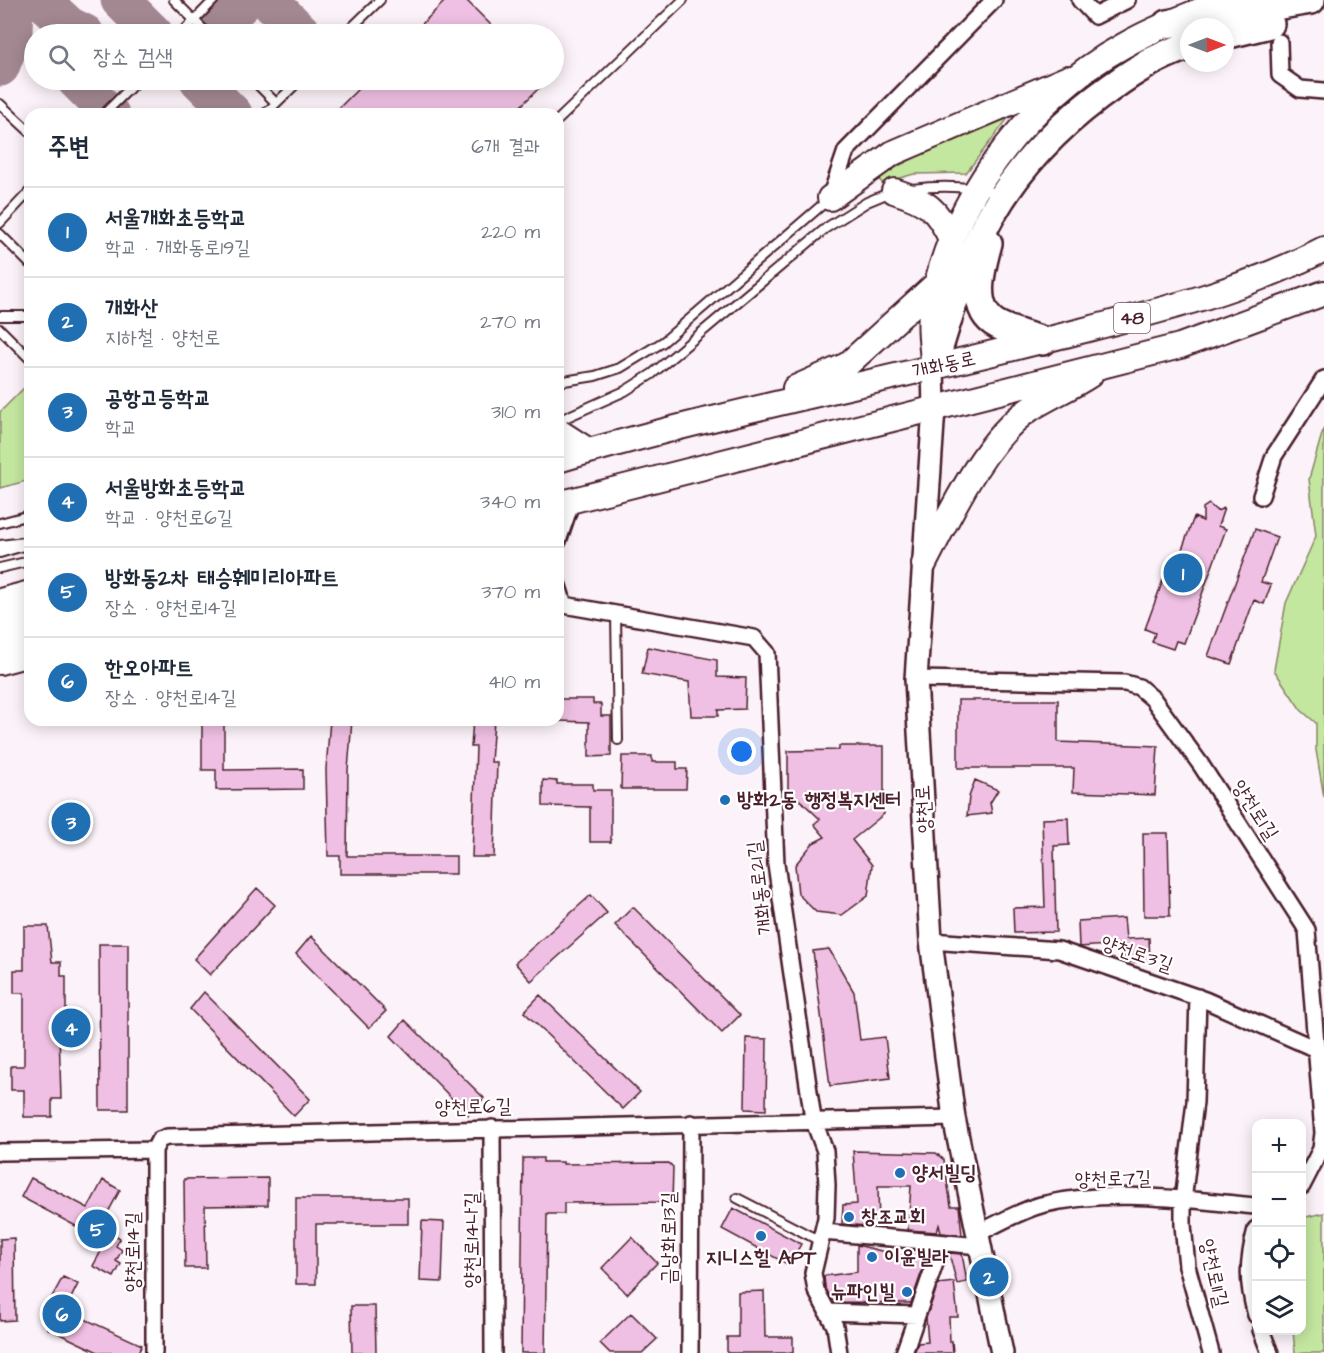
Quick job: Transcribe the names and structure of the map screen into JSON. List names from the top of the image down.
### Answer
{
  "streets": {
    "main road": ["48", "개화동로", "양천로"],
    "street": [
      "양천로1길",
      "개화동로21길",
      "양천로3길",
      "양천로6길",
      "양천로7길",
      "금낭화로13길",
      "양천로14나길",
      "양천로14길",
      "양천로11길"
    ]
  },
  "crossings": [
    ["개화동로", "양천로"],
    ["양천로", "양천로1길"],
    ["양천로", "양천로3길"],
    ["양천로", "양천로6길"],
    ["양천로", "양천로7길"],
    ["양천로1길", "양천로3길"],
    ["개화동로21길", "양천로6길"],
    ["양천로6길", "금낭화로13길"],
    ["양천로6길", "양천로14나길"],
    ["양천로6길", "양천로14길"],
    ["양천로7길", "양천로11길"]
  ],
  "places": [
    "방화2동 행정복지센터",
    "양서빌딩",
    "창조교회",
    "지니스힐 APT",
    "이윤빌라",
    "뉴파인빌"
  ],
  "north": "right",
  "page": {
    "search": "장소 검색",
    "heading": ["주변", "6개 결과"],
    "list": [
      {
        "mark": "1",
        "name": "서울개화초등학교",
        "note": "학교 · 개화동로19길",
        "value": "220 m"
      },
      {
        "mark": "2",
        "name": "개화산",
        "note": "지하철 · 양천로",
        "value": "270 m"
      },
      {
        "mark": "3",
        "name": "공항고등학교",
        "note": "학교",
        "value": "310 m"
      },
      {
        "mark": "4",
        "name": "서울방화초등학교",
        "note": "학교 · 양천로6길",
        "value": "340 m"
      },
      {
        "mark": "5",
        "name": "방화동2차 태승훼미리아파트",
        "note": "장소 · 양천로14길",
        "value": "370 m"
      },
      {
        "mark": "6",
        "name": "한오아파트",
        "note": "장소 · 양천로14길",
        "value": "410 m"
      }
    ],
    "pins": [
      "1",
      "3",
      "4",
      "5",
      "2",
      "6"
    ],
    "map_buttons": ["+", "−"]
  }
}
